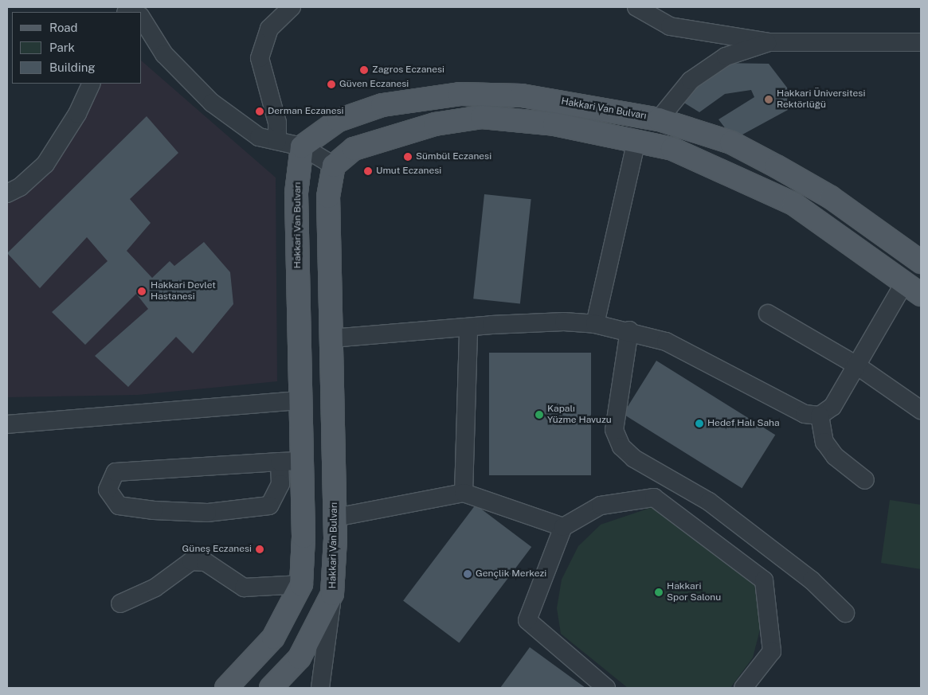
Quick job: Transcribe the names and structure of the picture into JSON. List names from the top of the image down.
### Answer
{
  "streets": {
    "main road": ["Hakkari Van Bulvarı"]
  },
  "places": [
    "Zagros Eczanesi",
    "Güven Eczanesi",
    "Hakkari Üniversitesi Rektörlüğü",
    "Derman Eczanesi",
    "Sümbül Eczanesi",
    "Umut Eczanesi",
    "Hakkari Devlet Hastanesi",
    "Kapalı Yüzme Havuzu",
    "Hedef Halı Saha",
    "Güneş Eczanesi",
    "Gençlik Merkezi",
    "Hakkari Spor Salonu"
  ],
  "legend": ["Road", "Park", "Building"]
}
